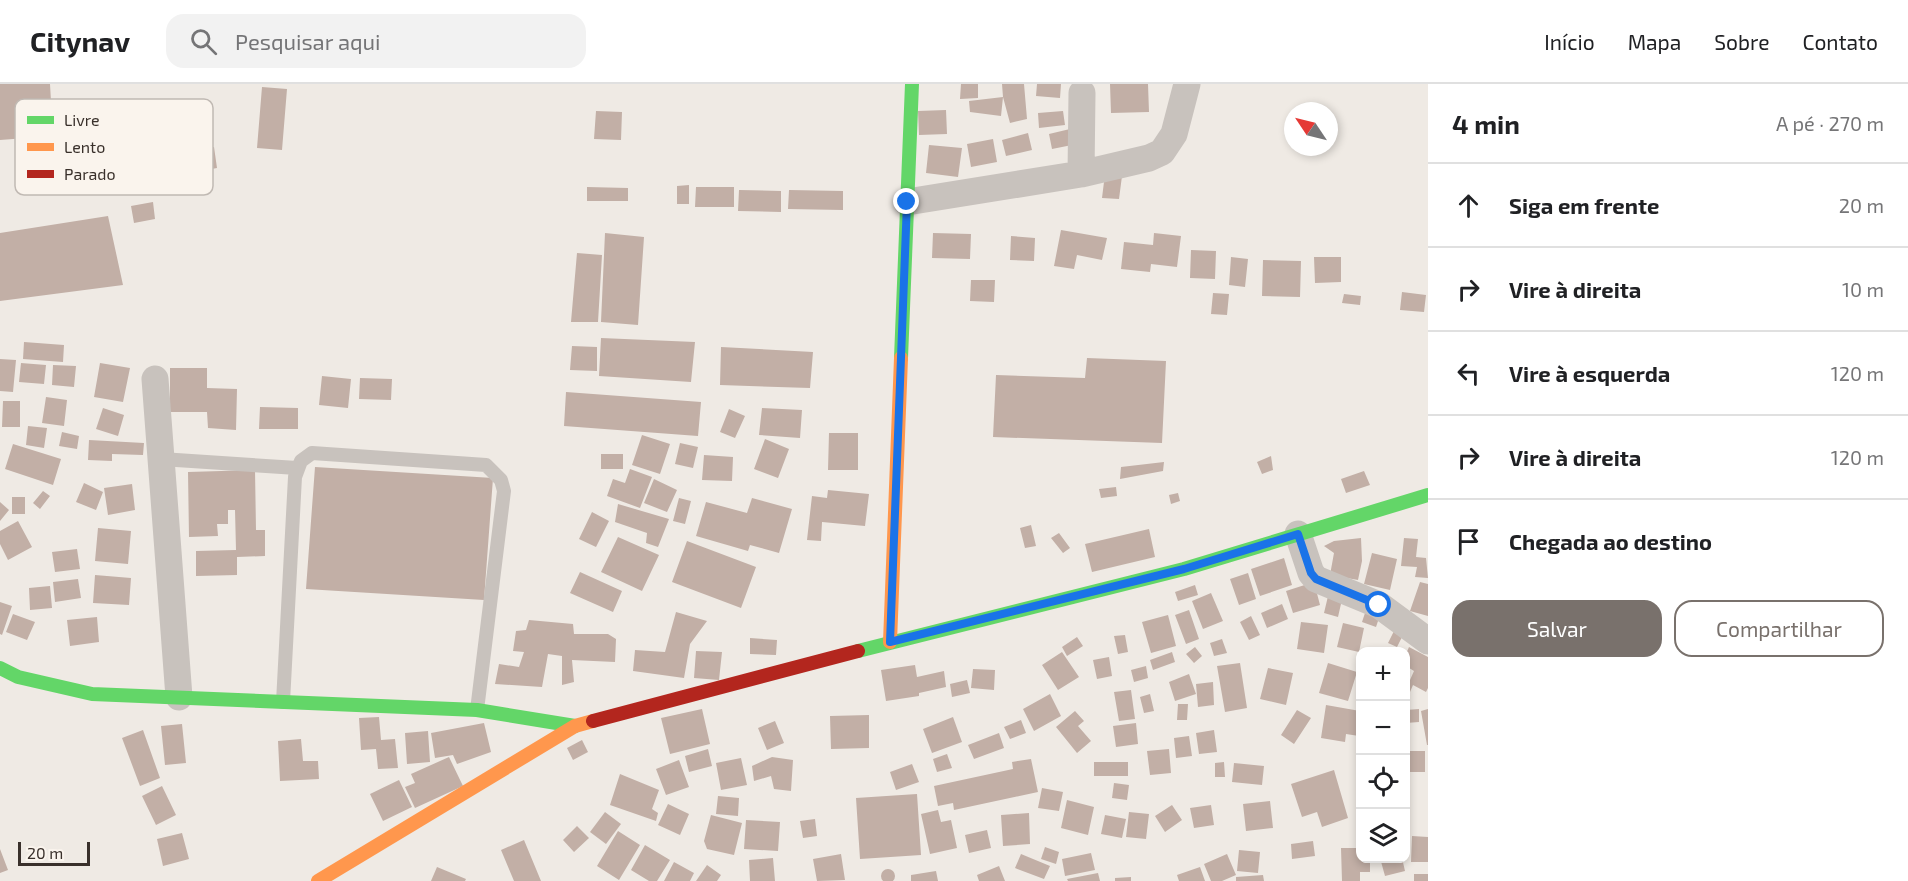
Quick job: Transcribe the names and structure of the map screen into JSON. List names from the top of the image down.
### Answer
{
  "legend": ["Livre", "Lento", "Parado"],
  "scale_bar": "20 m",
  "north": "top left",
  "page": {
    "header": "Citynav",
    "search": "Pesquisar aqui",
    "nav": [
      "Início",
      "Mapa",
      "Sobre",
      "Contato"
    ],
    "heading": ["4 min", "A pé · 270 m"],
    "list": [
      ["Siga em frente", "20 m"],
      ["Vire à direita", "10 m"],
      ["Vire à esquerda", "120 m"],
      ["Vire à direita", "120 m"],
      "Chegada ao destino"
    ],
    "buttons": ["Salvar", "Compartilhar"],
    "map_buttons": ["+", "−"],
    "scale": "20 m"
  }
}
